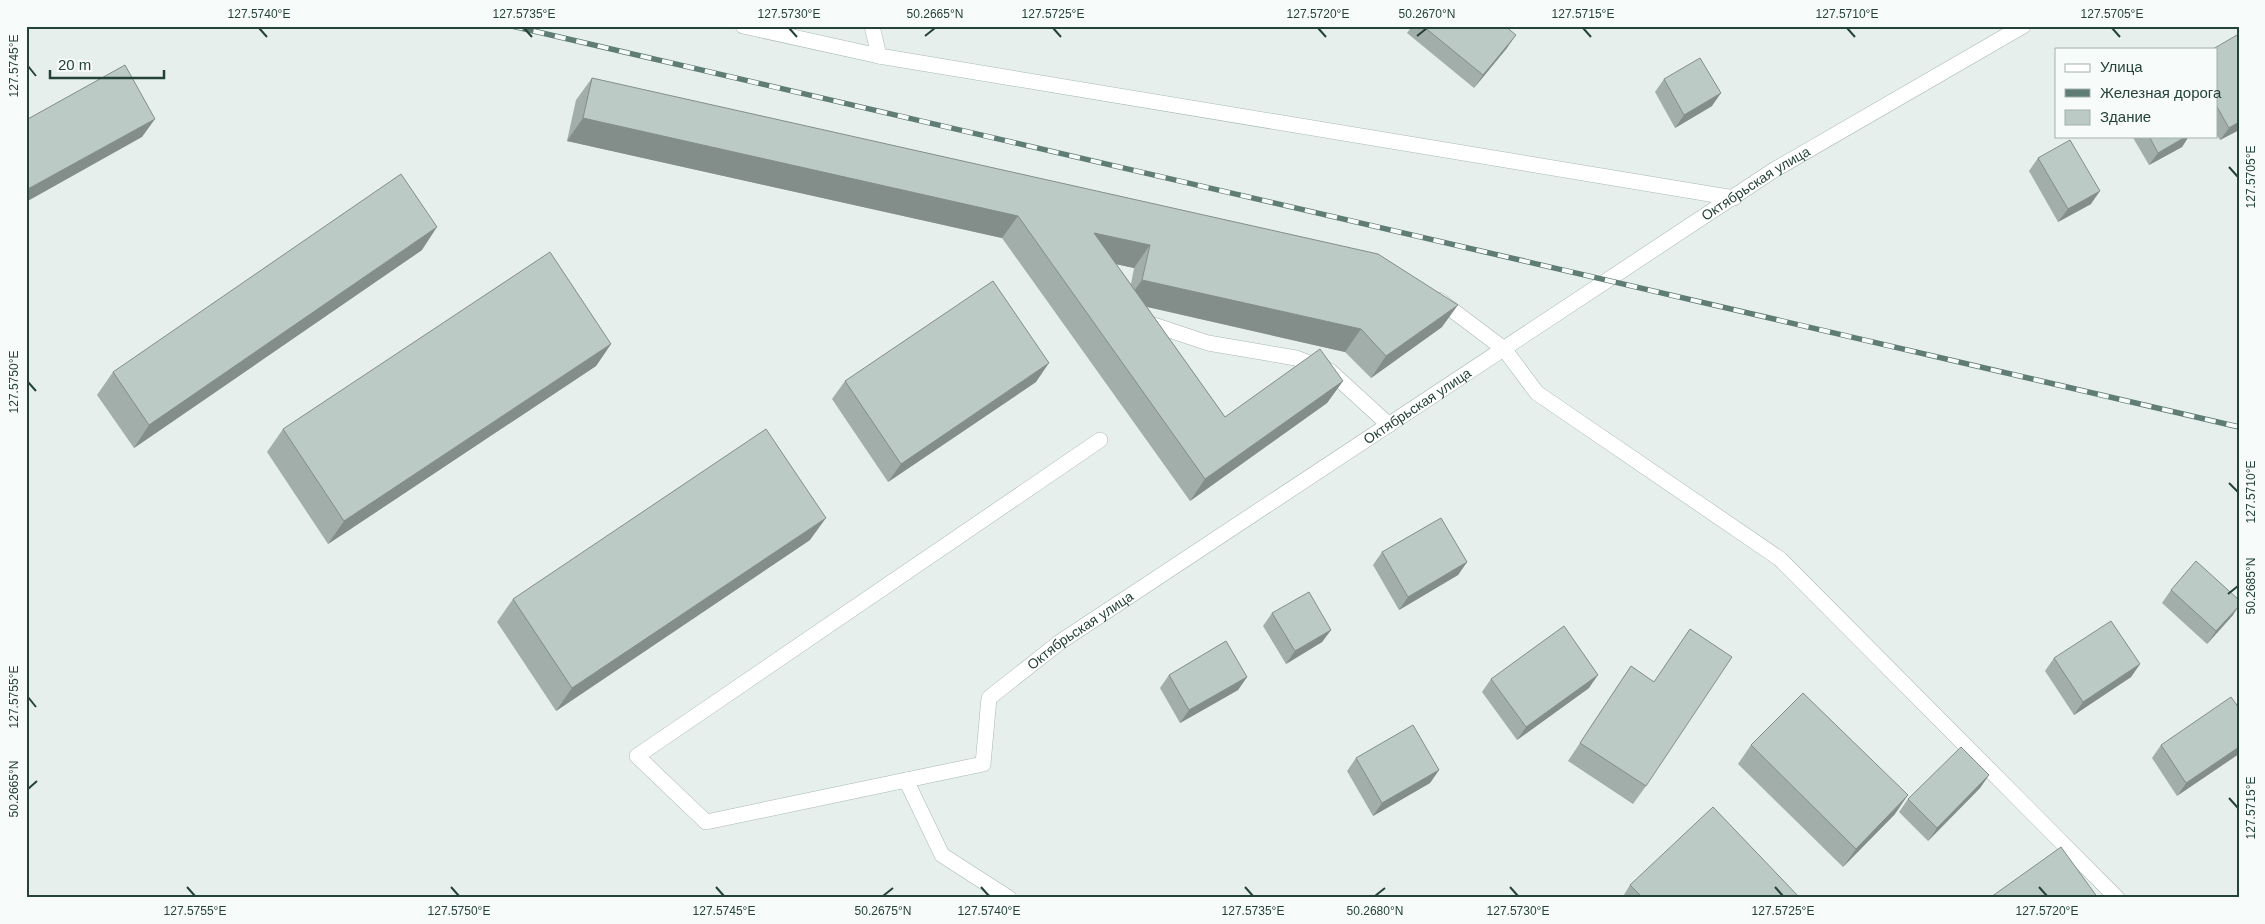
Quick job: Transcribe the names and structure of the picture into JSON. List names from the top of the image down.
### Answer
{
  "streets": {
    "street": ["Октябрьская улица"]
  },
  "legend": ["Улица", "Железная дорога", "Здание"],
  "scale_bar": "20 m",
  "coordinates": [
    "127.5740°E",
    "127.5735°E",
    "127.5730°E",
    "50.2665°N",
    "127.5725°E",
    "127.5720°E",
    "50.2670°N",
    "127.5715°E",
    "127.5710°E",
    "127.5705°E",
    "127.5745°E",
    "127.5750°E",
    "50.2685°N",
    "127.5755°E",
    "50.2675°N",
    "50.2680°N"
  ]
}
